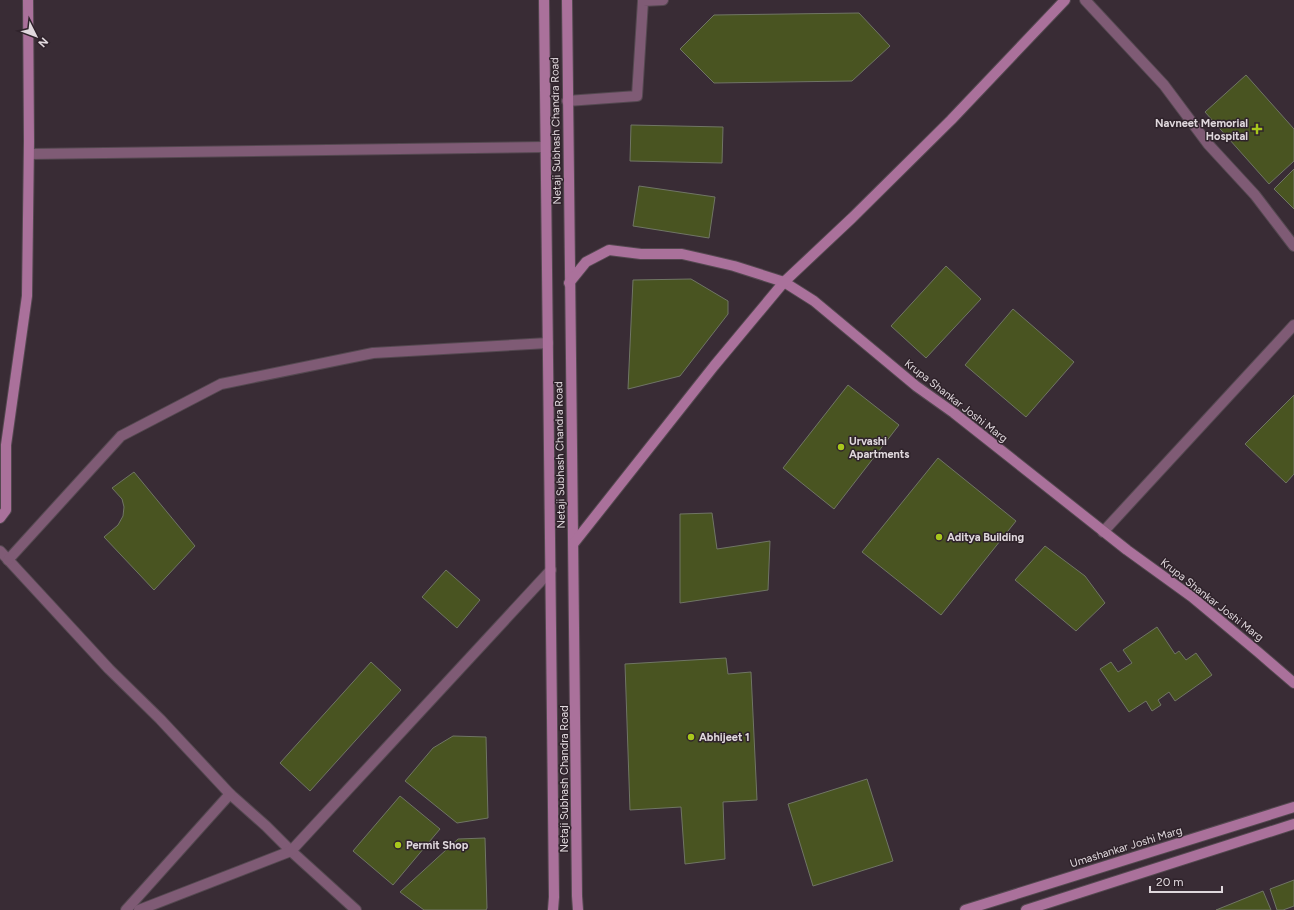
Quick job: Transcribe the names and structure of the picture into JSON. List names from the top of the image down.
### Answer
{
  "streets": {
    "street": ["Netaji Subhash Chandra Road", "Krupa Shankar Joshi Marg", "Umashankar Joshi Marg"]
  },
  "crossings": [
    ["Netaji Subhash Chandra Road", "Krupa Shankar Joshi Marg"]
  ],
  "places": {
    "health": ["Navneet Memorial Hospital"],
    "other": [
      "Urvashi Apartments",
      "Aditya Building",
      "Abhijeet 1",
      "Permit Shop"
    ]
  },
  "scale_bar": "20 m",
  "north": "bottom right"
}
